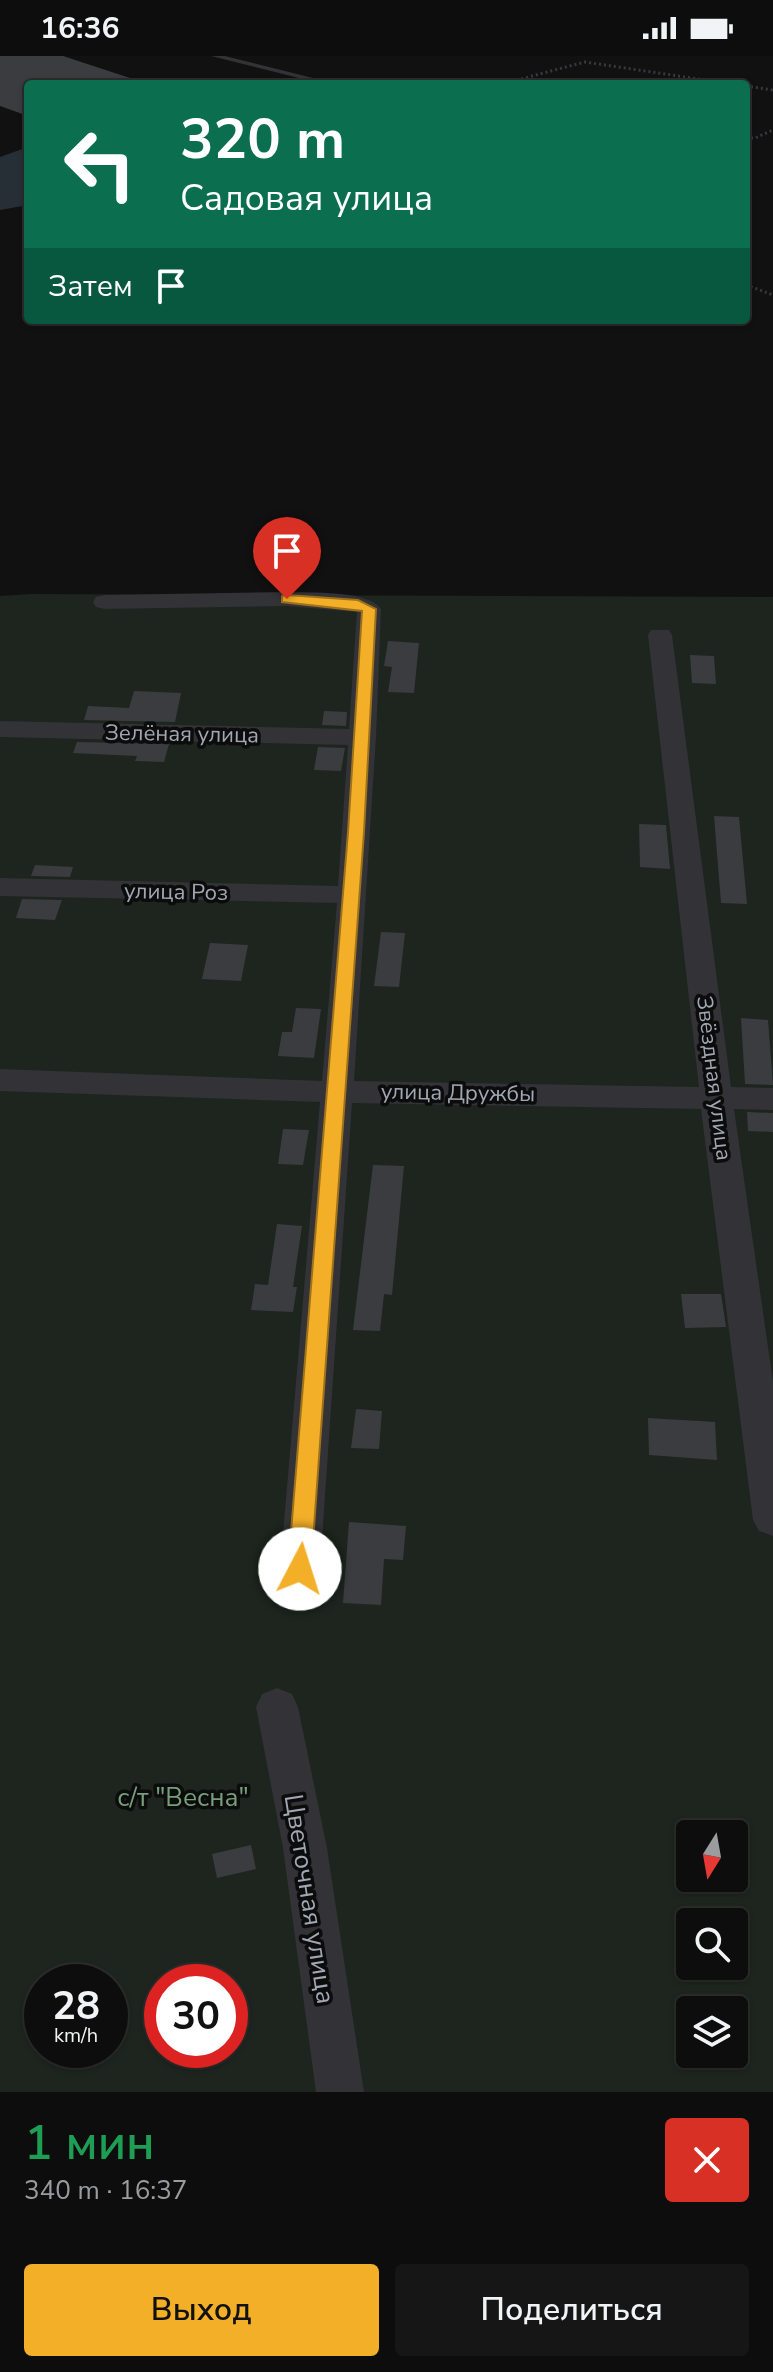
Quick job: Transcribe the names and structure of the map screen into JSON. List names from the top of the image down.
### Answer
{
  "streets": {
    "street": [
      "Зелёная улица",
      "улица Роз",
      "Звёздная улица",
      "улица Дружбы",
      "Цветочная улица"
    ]
  },
  "crossings": [
    ["Звёздная улица", "улица Дружбы"]
  ],
  "parks": ["с/т \"Весна\""],
  "north": "bottom",
  "page": {
    "status": "16:36",
    "turn": ["320 m", "Садовая улица"],
    "then": "Затем",
    "speed": "28 km/h",
    "limit": "30",
    "heading": ["1 мин", "340 m · 16:37"],
    "buttons": ["Выход", "Поделиться"]
  }
}
